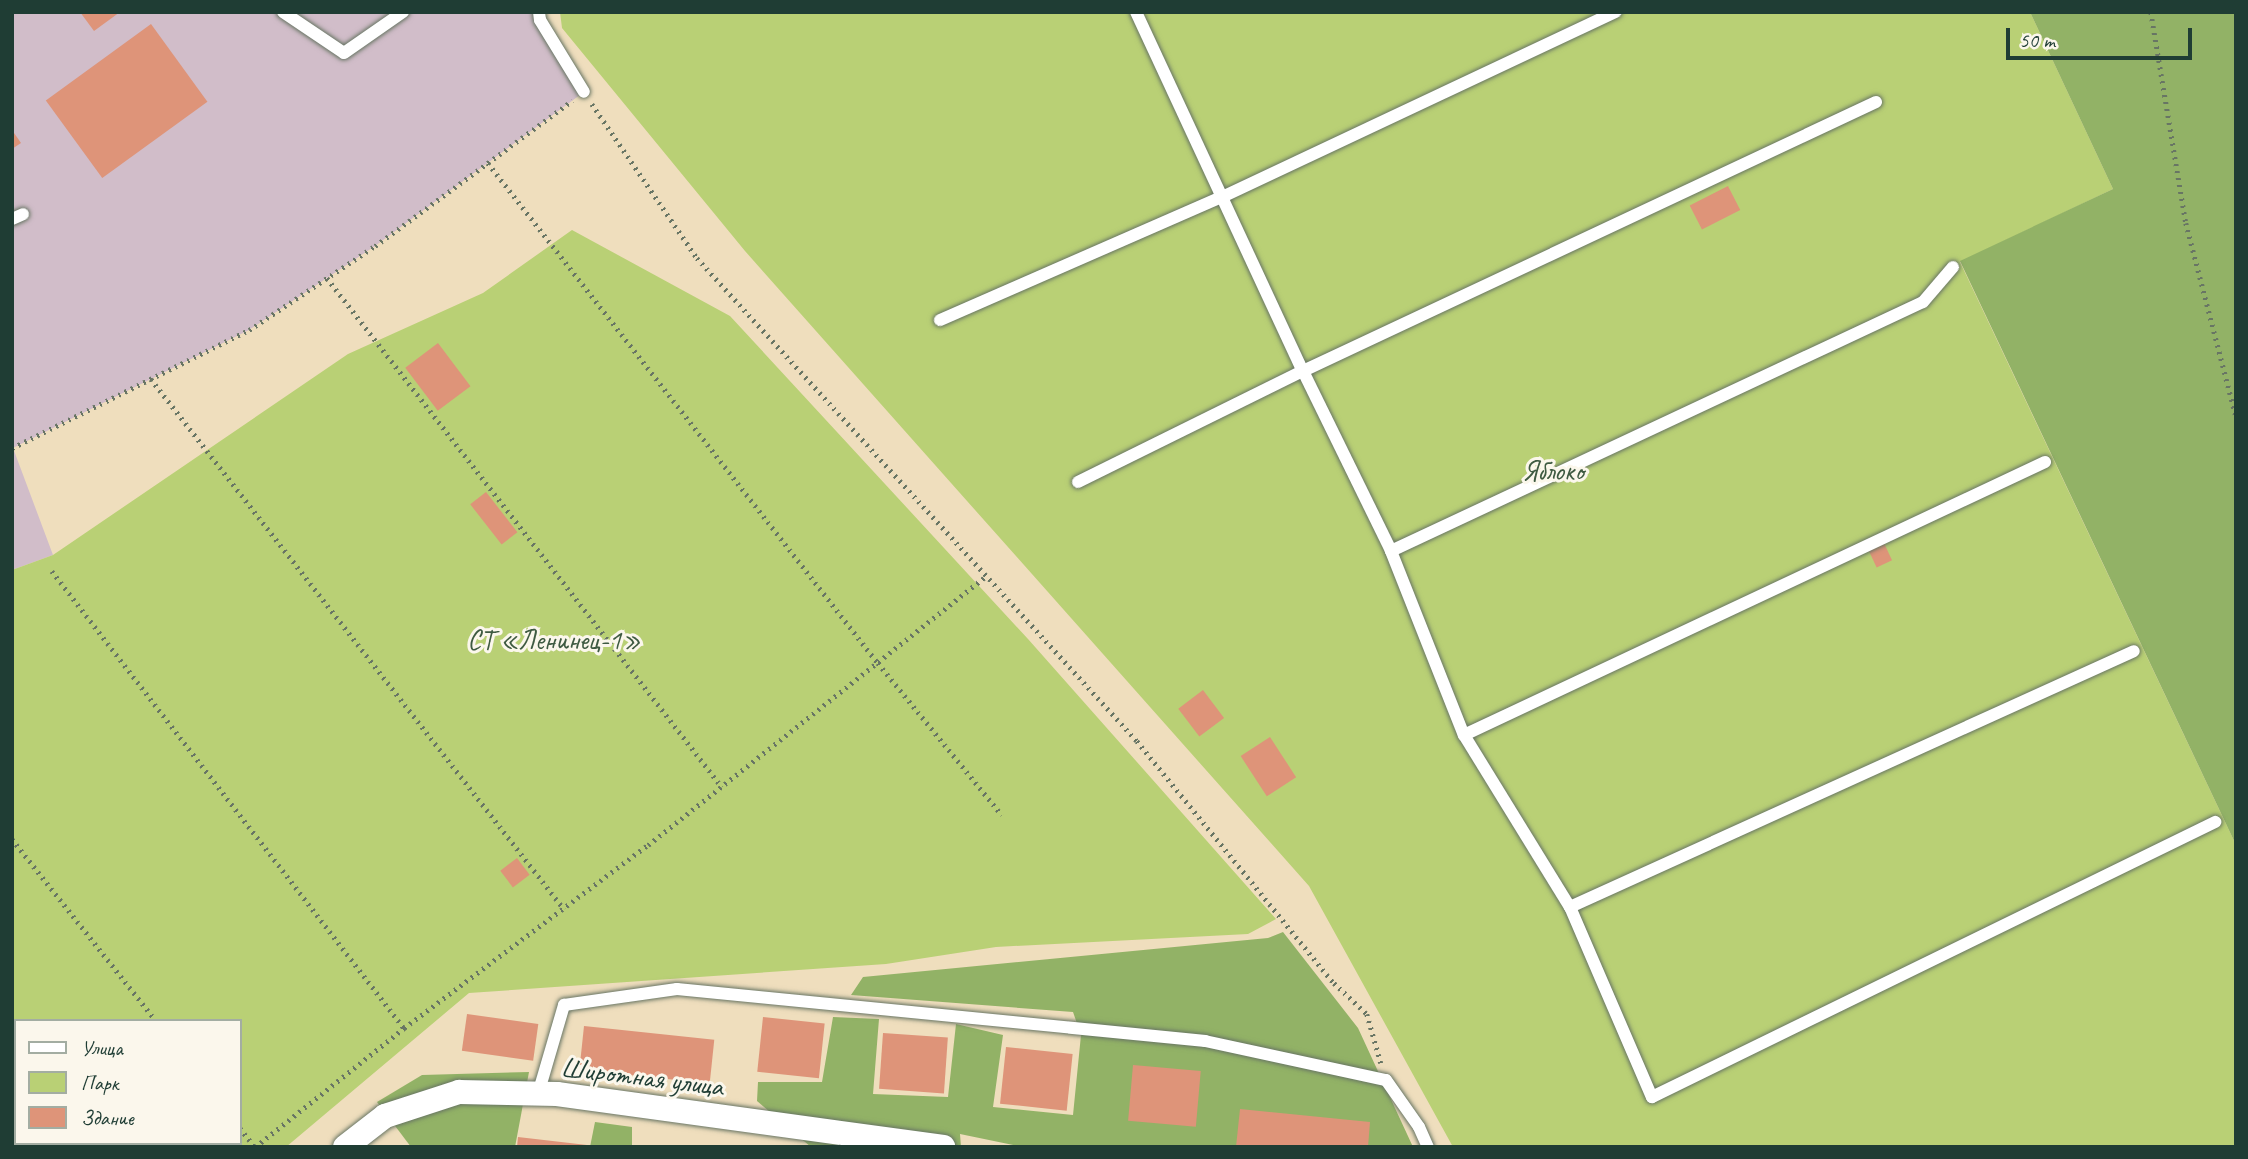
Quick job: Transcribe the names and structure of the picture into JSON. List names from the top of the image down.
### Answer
{
  "streets": {
    "street": ["Широтная улица"]
  },
  "parks": ["Яблоко", "СТ «Ленинец-1»"],
  "legend": ["Улица", "Парк", "Здание"],
  "scale_bar": "50 m"
}
